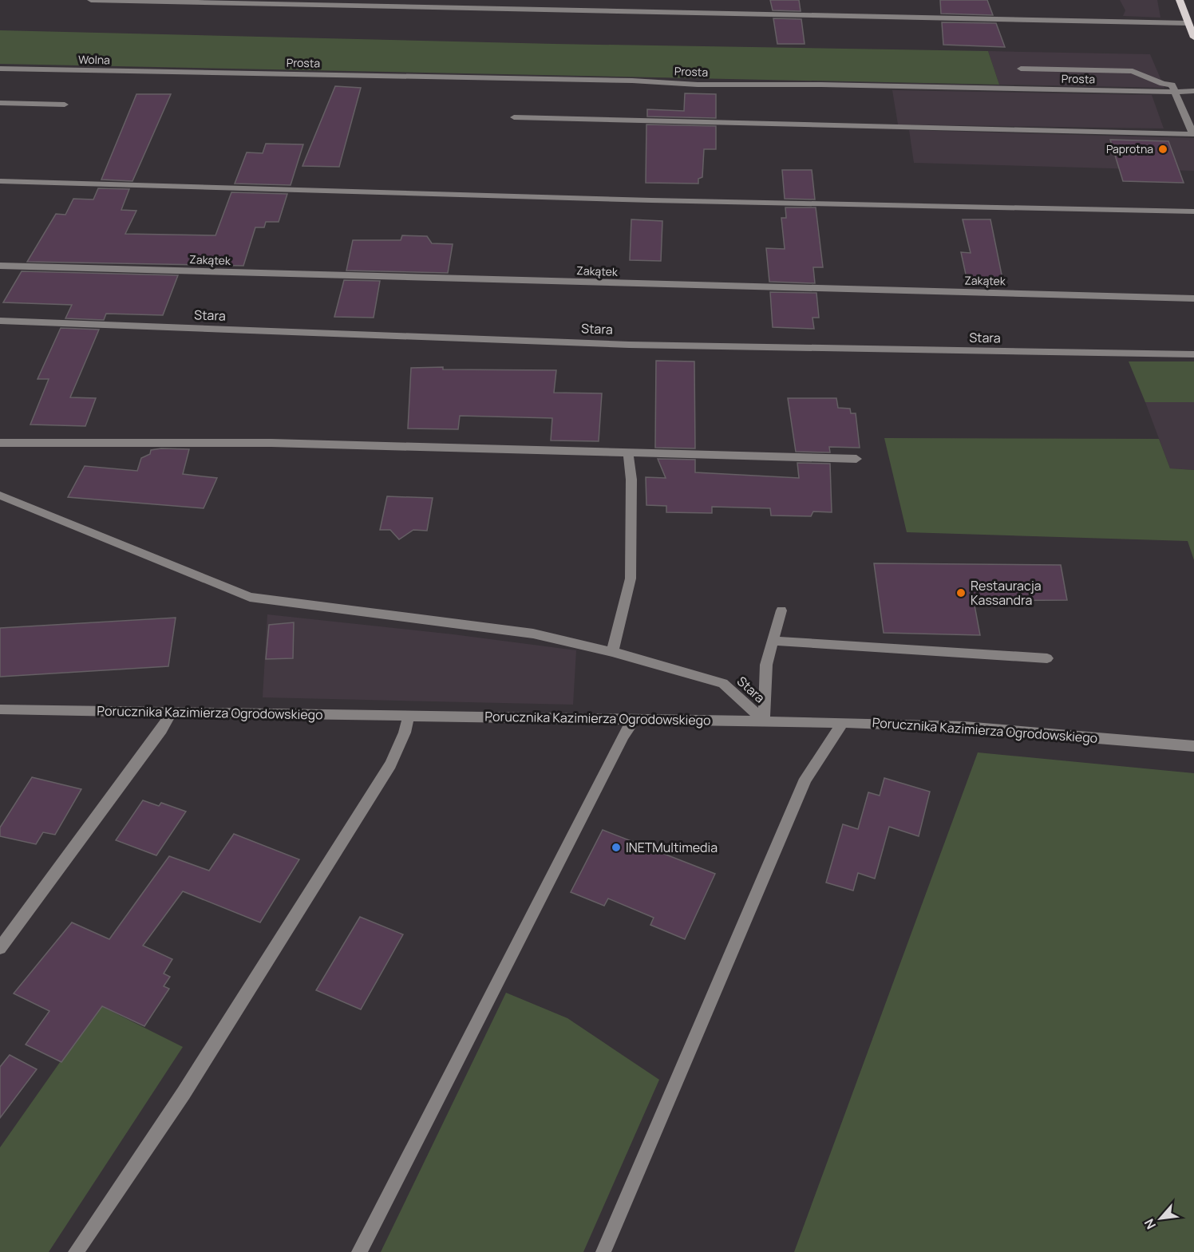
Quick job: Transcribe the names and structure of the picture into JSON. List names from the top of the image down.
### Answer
{
  "streets": {
    "street": [
      "Wolna",
      "Prosta",
      "Zakątek",
      "Stara",
      "Porucznika Kazimierza Ogrodowskiego"
    ]
  },
  "crossings": [
    ["Wolna", "Prosta"],
    ["Stara", "Porucznika Kazimierza Ogrodowskiego"]
  ],
  "places": ["Paprotna", "Restauracja Kassandra", "INETMultimedia"],
  "north": "bottom left"
}
